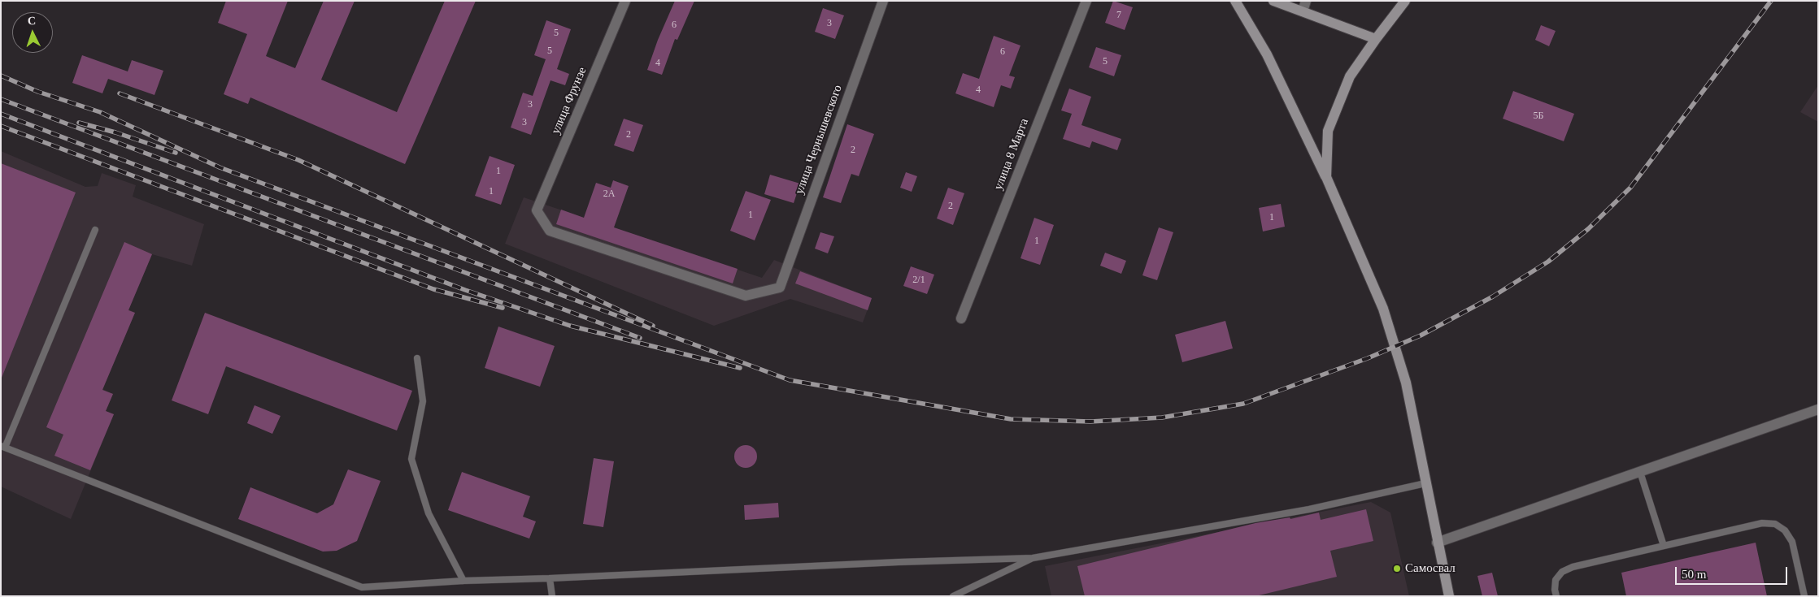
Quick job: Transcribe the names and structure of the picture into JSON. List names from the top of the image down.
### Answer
{
  "streets": {
    "street": ["улица Фрунзе", "улица Чернышевского", "улица 8 Марта"]
  },
  "crossings": [
    ["улица Фрунзе", "улица Чернышевского"]
  ],
  "places": ["Самосвал"],
  "house_numbers": [
    "7",
    "3",
    "6",
    "5",
    "5",
    "6",
    "5",
    "4",
    "4",
    "3",
    "5Б",
    "3",
    "2",
    "2",
    "1",
    "1",
    "2А",
    "2",
    "1",
    "1",
    "1",
    "2/1"
  ],
  "scale_bar": "50 m",
  "north": "top"
}
